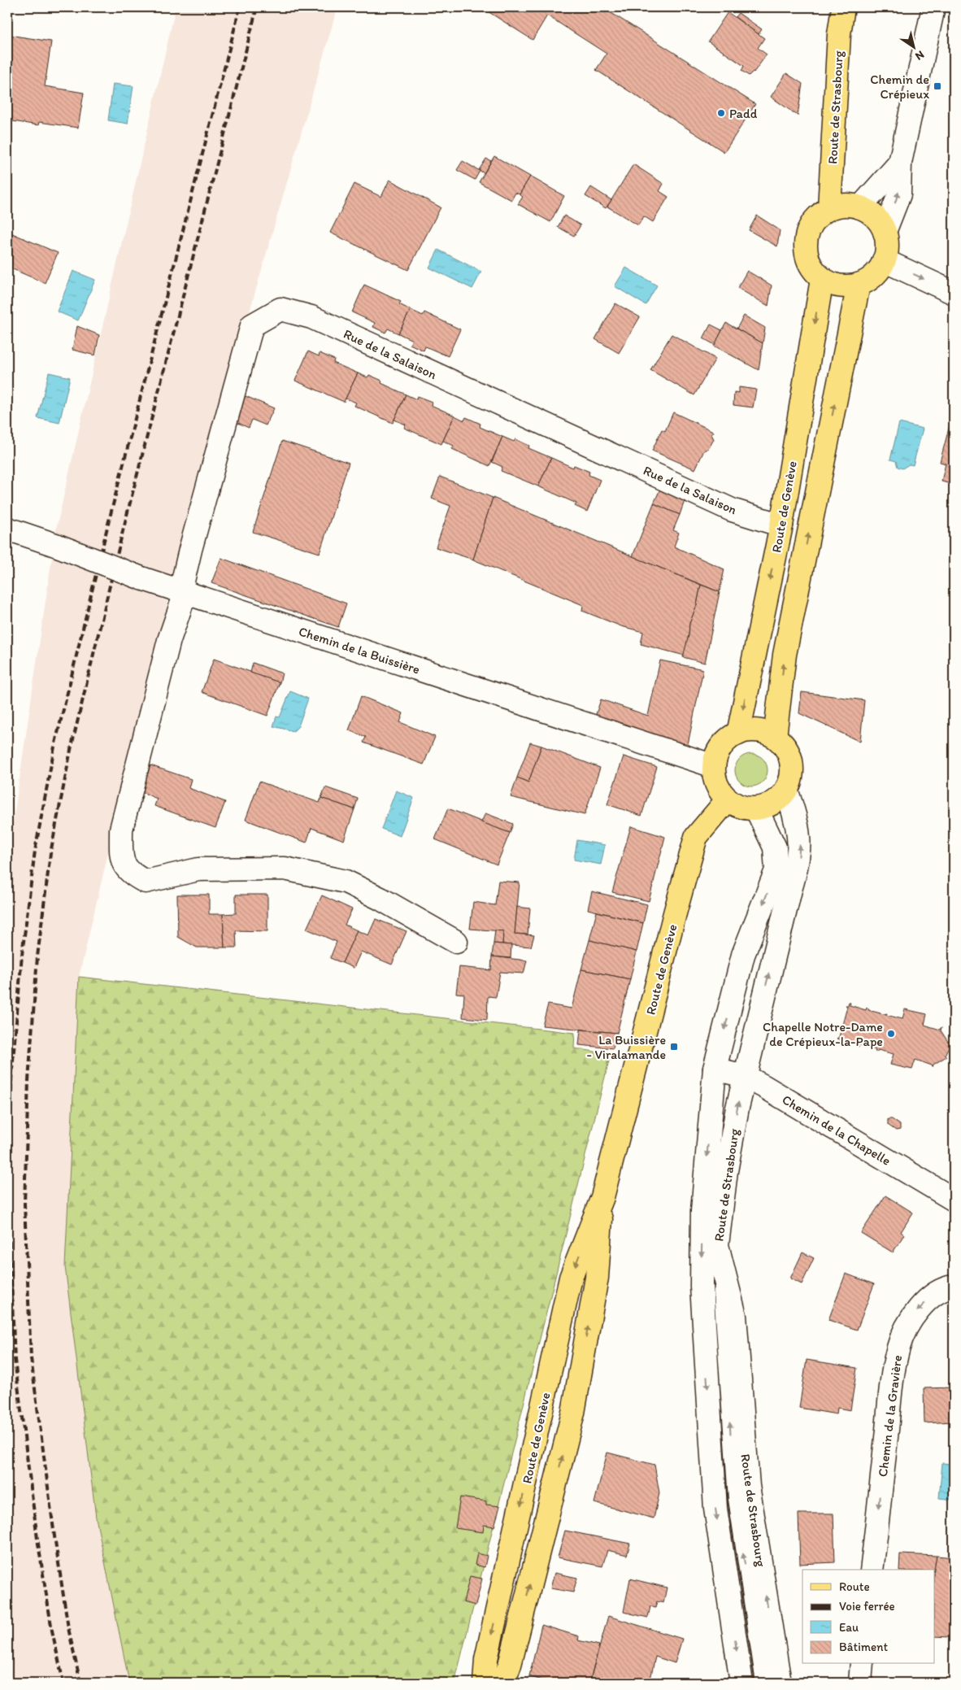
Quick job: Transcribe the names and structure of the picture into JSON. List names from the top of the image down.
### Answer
{
  "streets": {
    "main road": ["Route de Strasbourg", "Route de Genève"],
    "street": [
      "Rue de la Salaison",
      "Chemin de la Buissière",
      "Chemin de la Chapelle",
      "Chemin de la Gravière"
    ]
  },
  "crossings": [
    ["Route de Strasbourg", "Route de Genève"],
    ["Route de Strasbourg", "Chemin de la Buissière"],
    ["Route de Strasbourg", "Chemin de la Chapelle"],
    ["Rue de la Salaison", "Route de Genève"],
    ["Rue de la Salaison", "Chemin de la Buissière"],
    ["Route de Genève", "Chemin de la Buissière"]
  ],
  "one_way": ["Chemin de la Gravière"],
  "places": {
    "transit": ["Chemin de Crépieux", "La Buissière - Viralamande"],
    "other": ["Padd", "Chapelle Notre-Dame de Crépieux-la-Pape"]
  },
  "legend": [
    "Route",
    "Voie ferrée",
    "Eau",
    "Bâtiment"
  ],
  "north": "bottom right"
}
